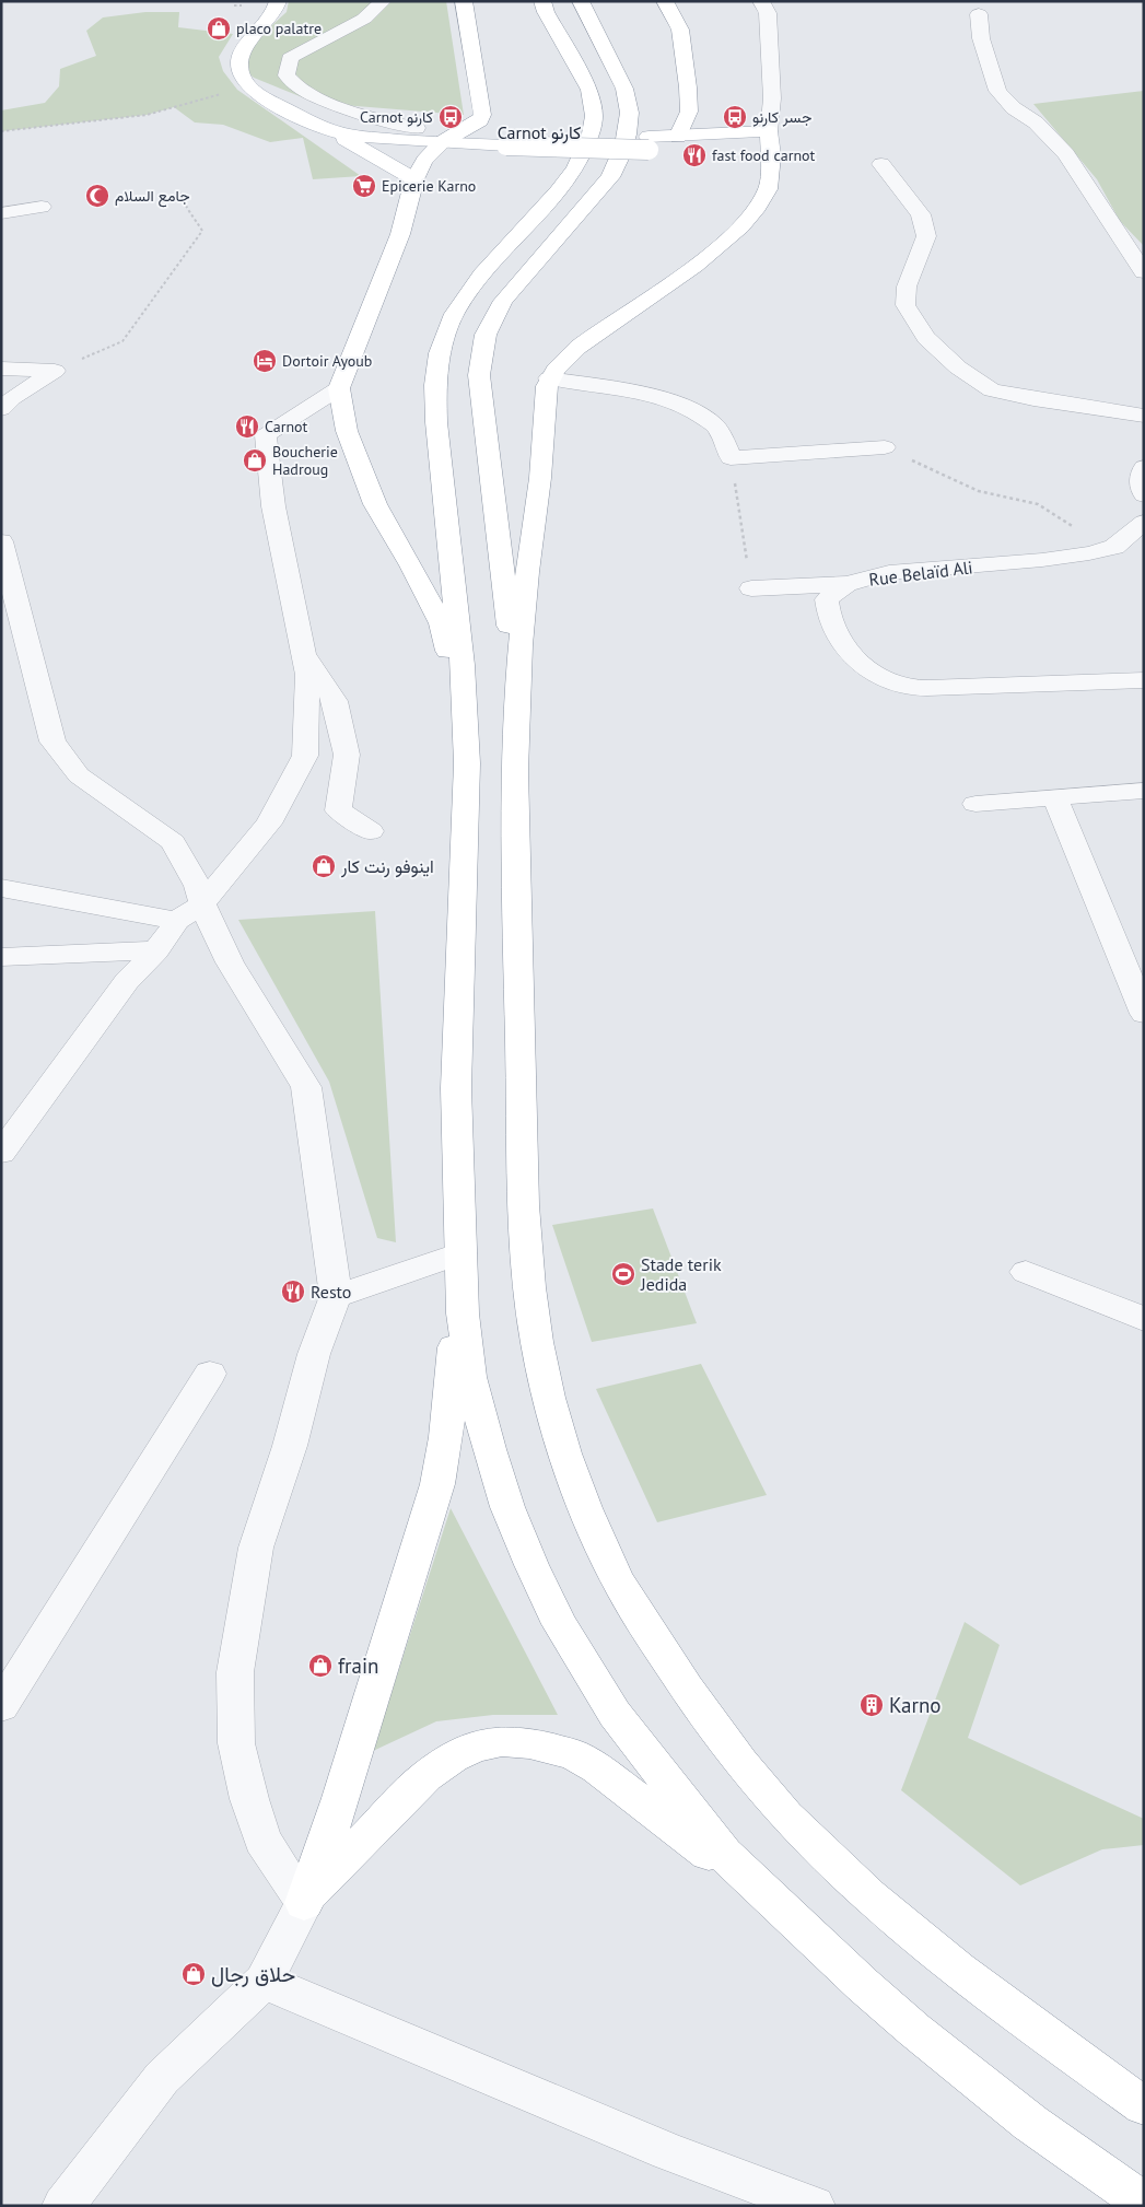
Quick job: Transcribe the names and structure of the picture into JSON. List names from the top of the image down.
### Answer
{
  "streets": {
    "street": ["Rue Belaïd Ali"]
  },
  "districts": ["Carnot كارنو"],
  "places": {
    "shop": [
      "placo palatre",
      "Boucherie Hadroug",
      "اينوفو رنت كار",
      "frain",
      "حلاق رجال"
    ],
    "bus stop": ["Carnot كارنو", "جسر كارنو"],
    "restaurant": ["fast food carnot", "Carnot", "Resto"],
    "supermarket": ["Epicerie Karno"],
    "mosque": ["جامع السلام"],
    "hotel": ["Dortoir Ayoub"],
    "sports": ["Stade terik Jedida"],
    "building": ["Karno"]
  }
}
